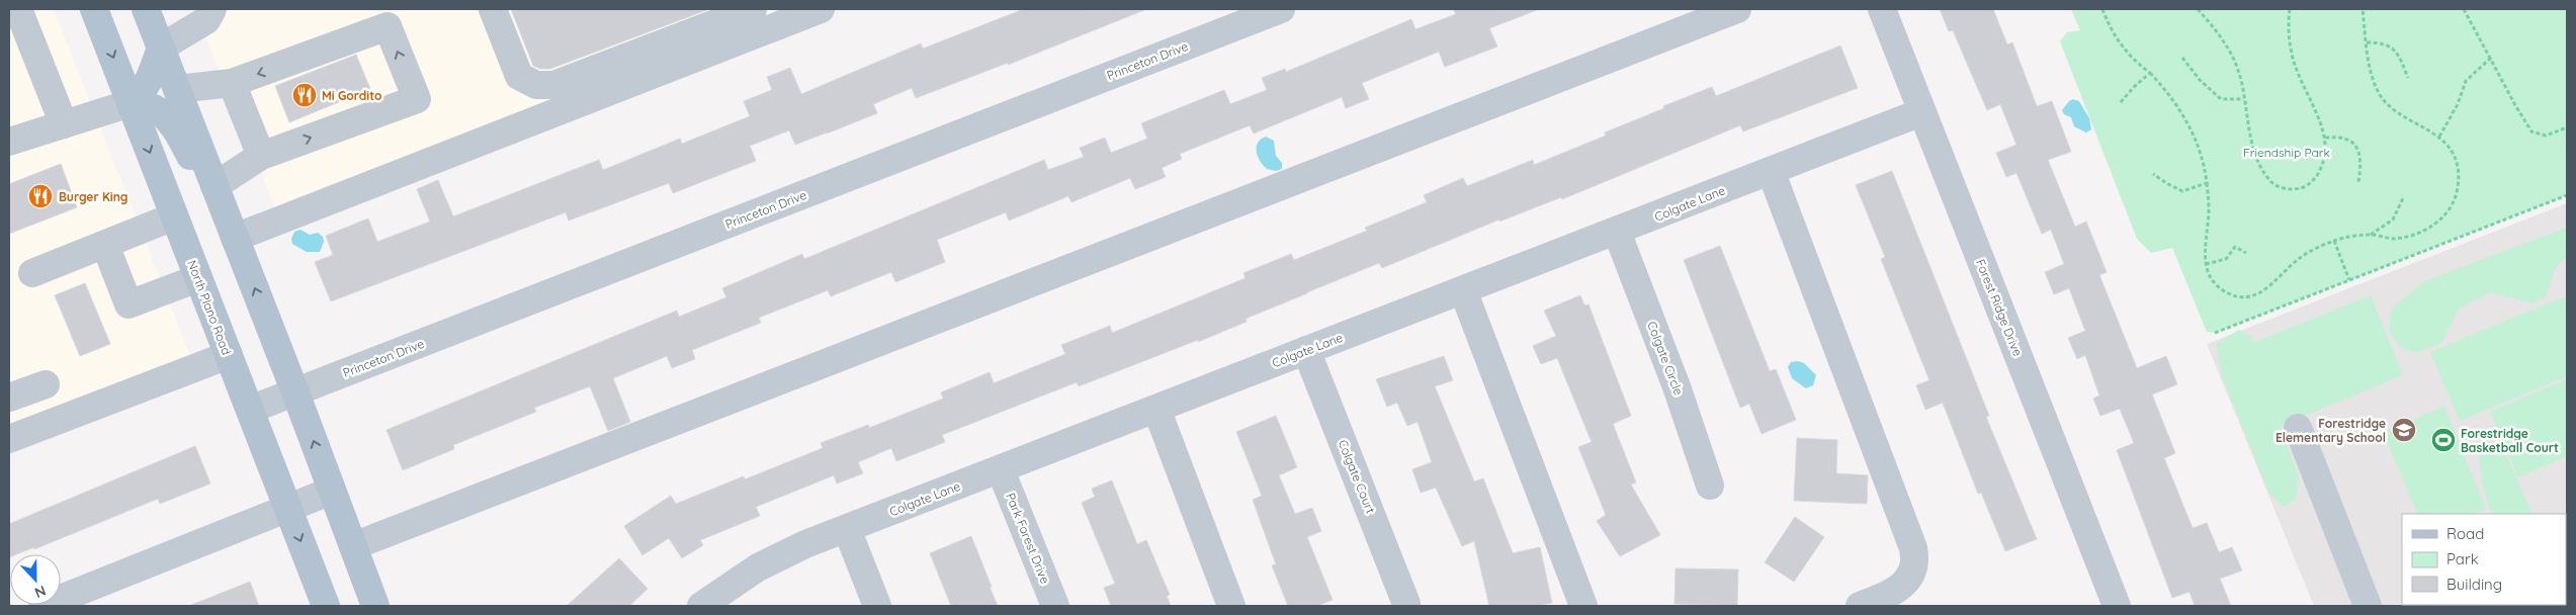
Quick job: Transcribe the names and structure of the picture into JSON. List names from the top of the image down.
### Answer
{
  "streets": {
    "main road": ["North Plano Road"],
    "street": [
      "Princeton Drive",
      "Colgate Lane",
      "Forest Ridge Drive",
      "Colgate Circle",
      "Colgate Court",
      "Park Forest Drive"
    ]
  },
  "crossings": [
    ["Princeton Drive", "North Plano Road"],
    ["Colgate Lane", "Forest Ridge Drive"],
    ["Colgate Lane", "Colgate Circle"],
    ["Colgate Lane", "Colgate Court"],
    ["Colgate Lane", "Park Forest Drive"]
  ],
  "parks": ["Friendship Park"],
  "places": {
    "restaurant": ["Mi Gordito", "Burger King"],
    "school or university": ["Forestridge Elementary School"],
    "sports": ["Forestridge Basketball Court"]
  },
  "legend": ["Road", "Park", "Building"],
  "north": "bottom"
}
